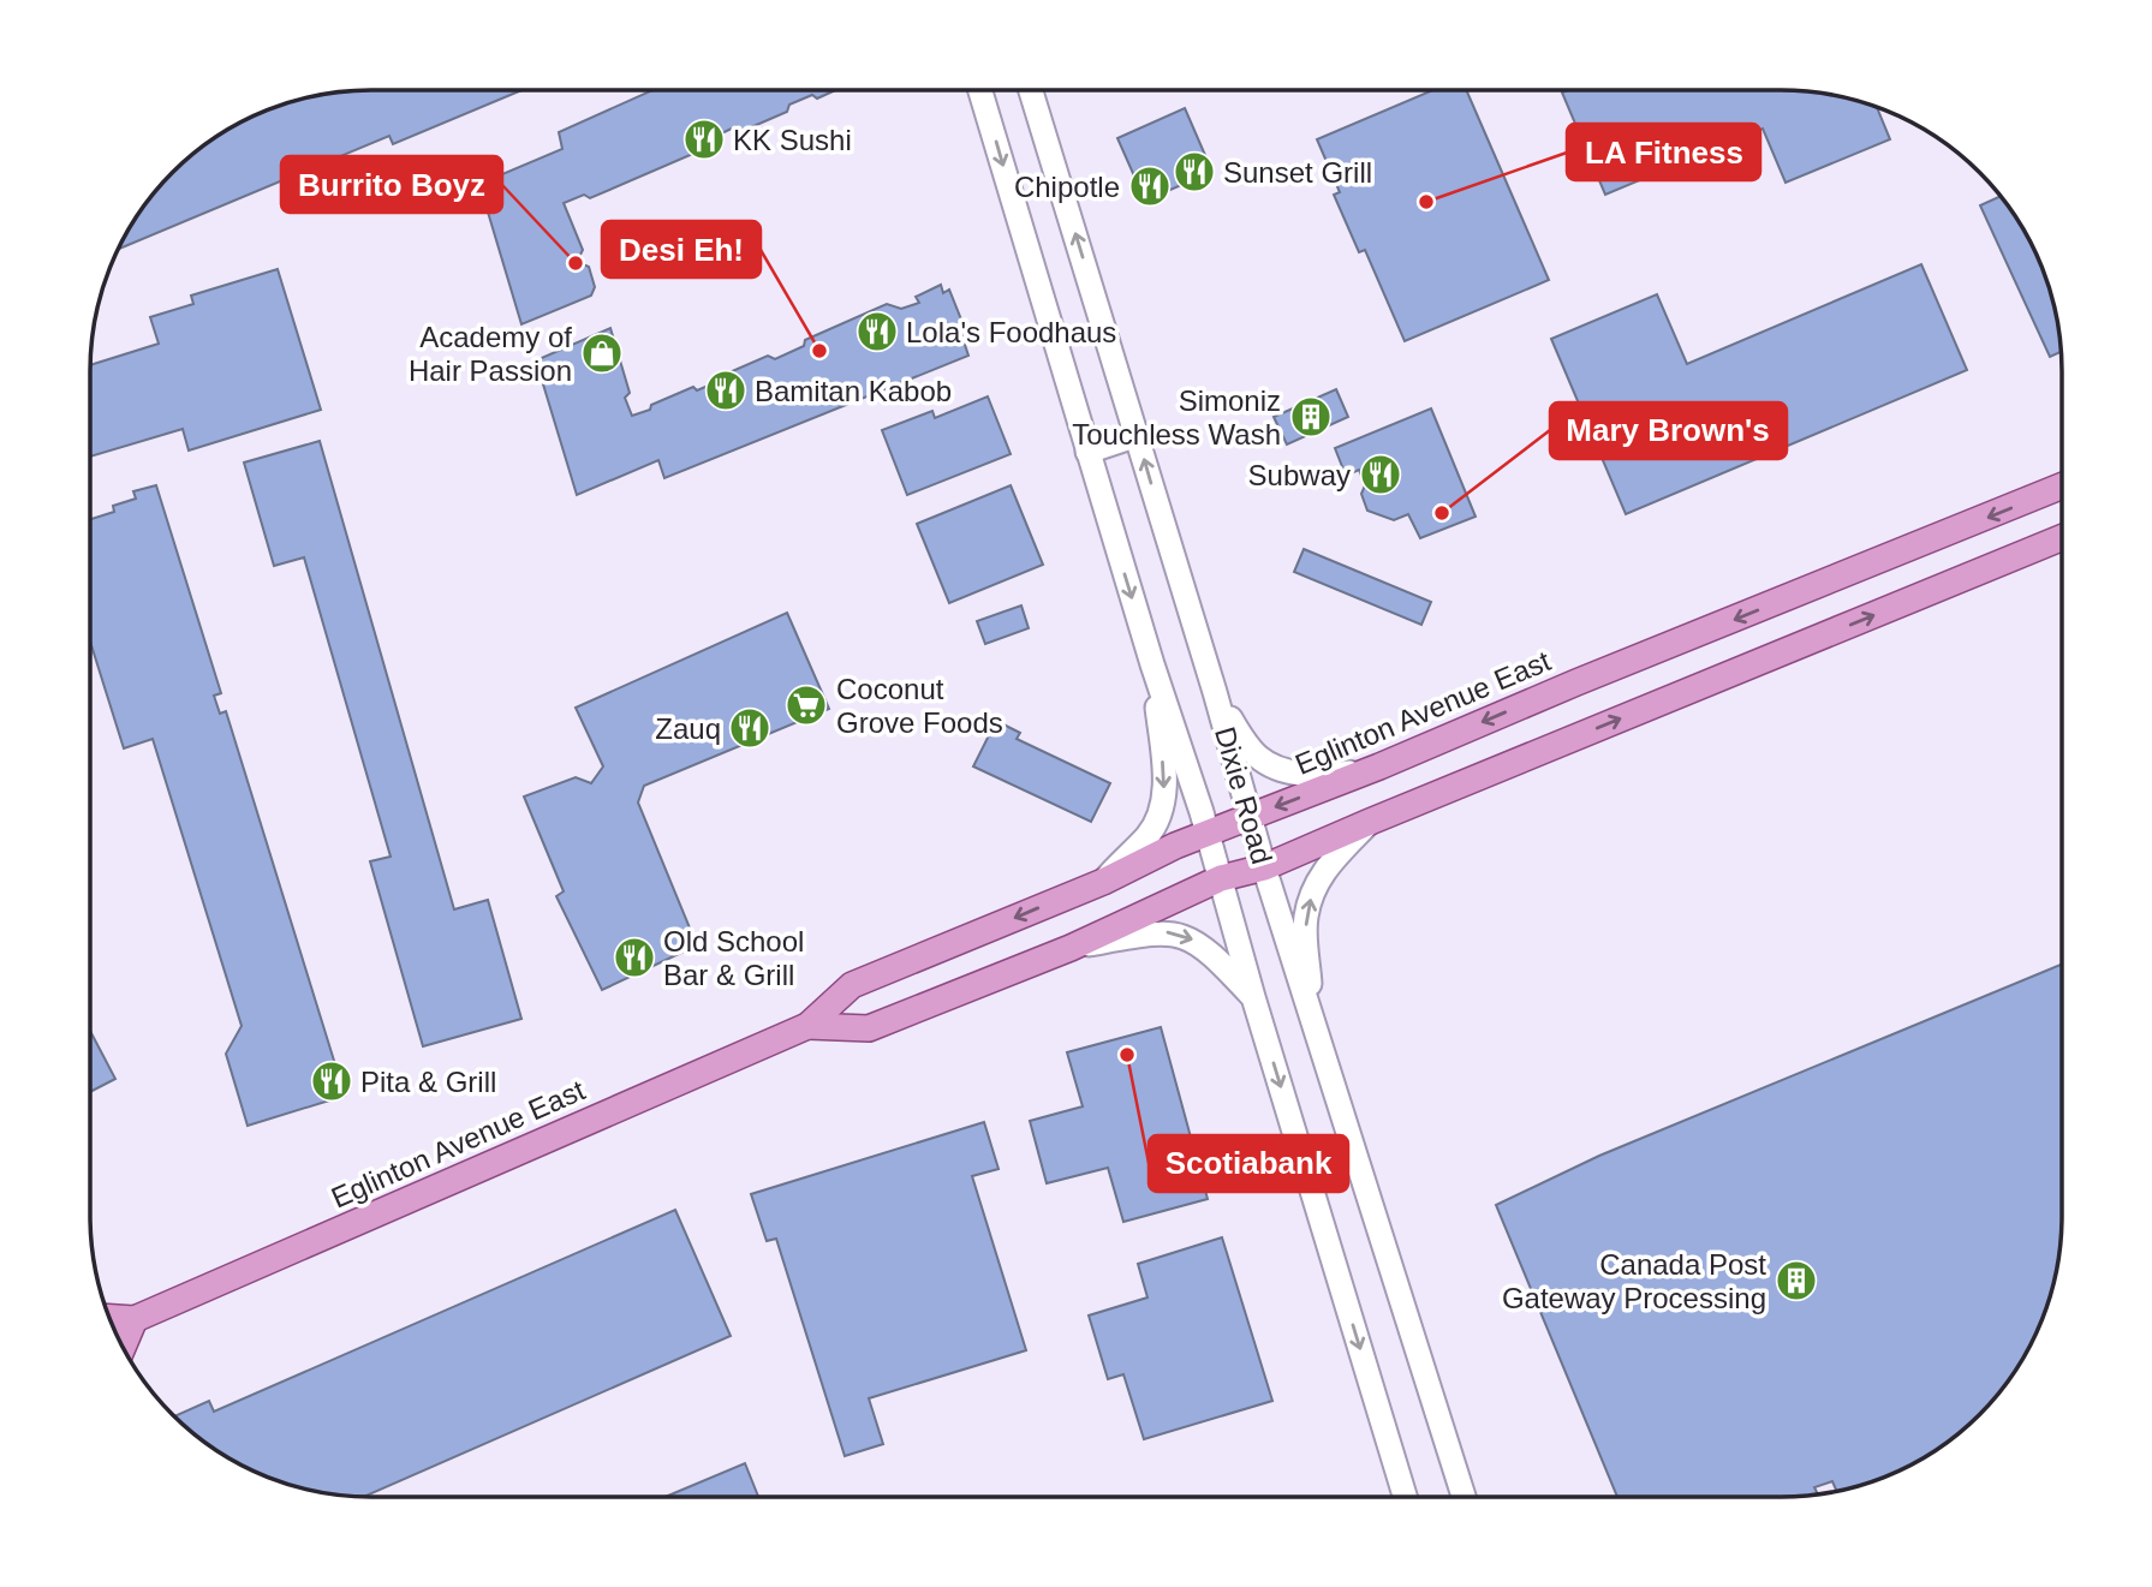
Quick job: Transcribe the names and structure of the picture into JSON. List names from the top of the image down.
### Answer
{
  "streets": {
    "main road": ["Eglinton Avenue East", "Dixie Road"]
  },
  "crossings": [
    ["Eglinton Avenue East", "Dixie Road"]
  ],
  "places": {
    "restaurant": [
      "KK Sushi",
      "Sunset Grill",
      "Chipotle",
      "Lola's Foodhaus",
      "Bamitan Kabob",
      "Subway",
      "Zauq",
      "Old School Bar & Grill",
      "Pita & Grill"
    ],
    "other": [
      "LA Fitness",
      "Burrito Boyz",
      "Desi Eh!",
      "Mary Brown's",
      "Scotiabank"
    ],
    "shop": ["Academy of Hair Passion"],
    "building": ["Simoniz Touchless Wash", "Canada Post Gateway Processing"],
    "supermarket": ["Coconut Grove Foods"]
  }
}
